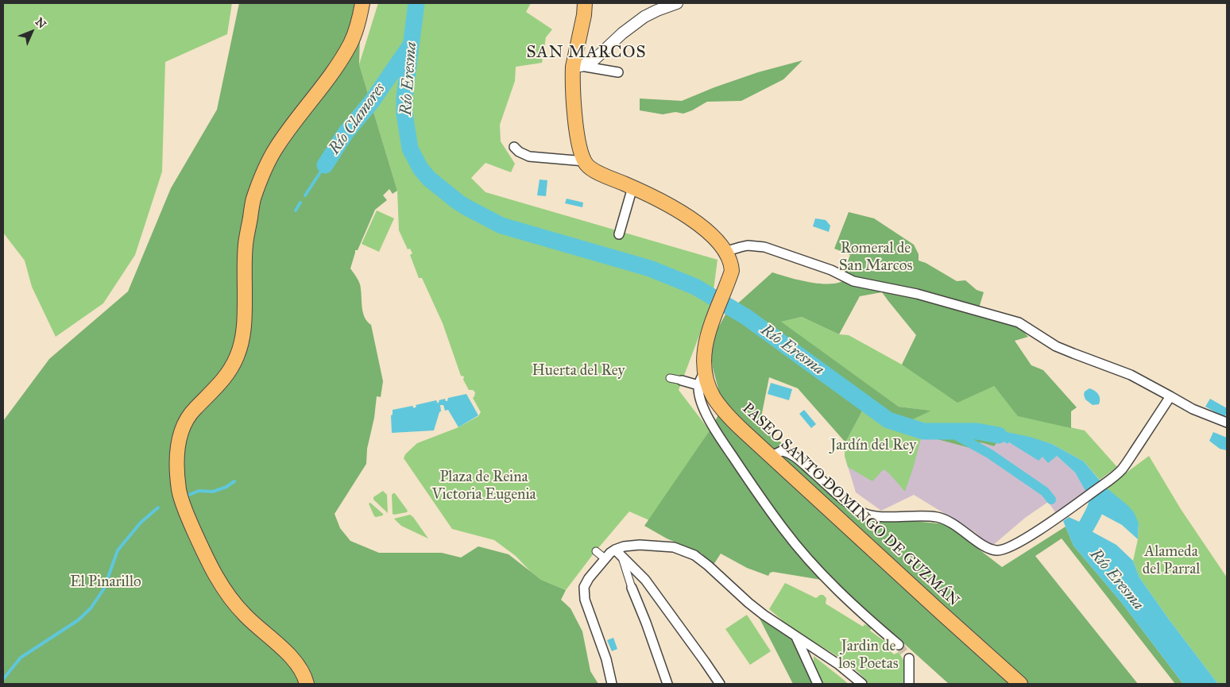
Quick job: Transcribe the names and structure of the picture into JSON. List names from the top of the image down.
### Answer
{
  "streets": {
    "main road": ["PASEO SANTO DOMINGO DE GUZMÁN"]
  },
  "districts": ["SAN MARCOS"],
  "water": ["Río Eresma", "Río Clamores"],
  "parks": [
    "Romeral de San Marcos",
    "Huerta del Rey",
    "Jardín del Rey",
    "Plaza de Reina Victoria Eugenia",
    "Alameda del Parral",
    "El Pinarillo",
    "Jardin de los Poetas"
  ],
  "north": "top right"
}
